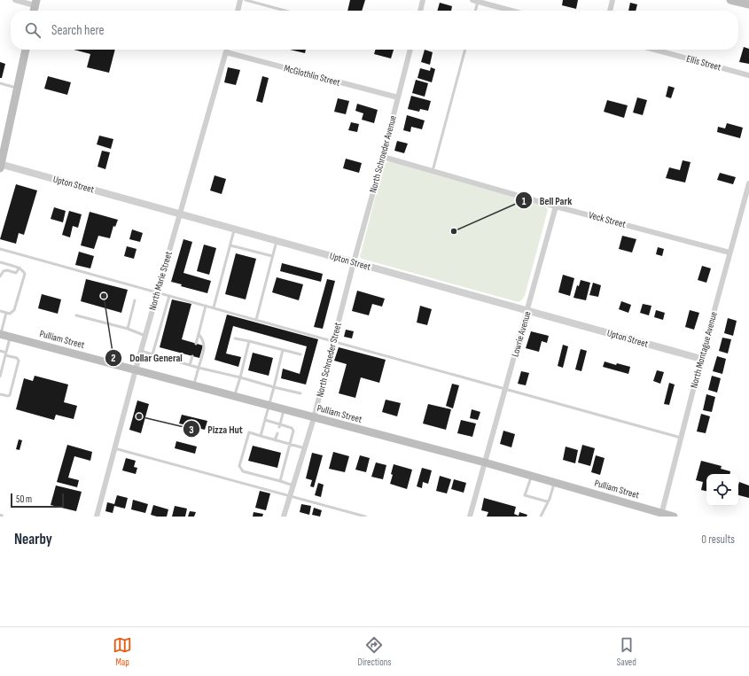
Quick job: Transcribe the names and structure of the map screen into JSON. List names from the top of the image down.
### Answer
{
  "streets": {
    "main road": ["Pulliam Street"],
    "street": [
      "Ellis Street",
      "McGlothlin Street",
      "North Schroeder Avenue",
      "Upton Street",
      "Veck Street",
      "North Marie Street",
      "Lowrie Avenue",
      "North Montague Avenue",
      "North Schroeder Street"
    ]
  },
  "crossings": [
    ["McGlothlin Street", "North Schroeder Avenue"],
    ["McGlothlin Street", "North Marie Street"],
    ["North Schroeder Avenue", "Upton Street"],
    ["North Schroeder Avenue", "Veck Street"],
    ["North Schroeder Avenue", "North Schroeder Street"],
    ["Upton Street", "North Marie Street"],
    ["Upton Street", "Lowrie Avenue"],
    ["Upton Street", "North Montague Avenue"],
    ["Upton Street", "North Schroeder Street"],
    ["Veck Street", "Lowrie Avenue"],
    ["Veck Street", "North Montague Avenue"],
    ["North Marie Street", "Pulliam Street"],
    ["Lowrie Avenue", "Pulliam Street"],
    ["Pulliam Street", "North Montague Avenue"],
    ["Pulliam Street", "North Schroeder Street"]
  ],
  "places": ["Bell Park", "Dollar General", "Pizza Hut"],
  "scale_bar": "50 m",
  "page": {
    "search": "Search here",
    "scale": "50 m",
    "heading": ["Nearby", "0 results"],
    "nav": ["Map", "Directions", "Saved"]
  }
}
